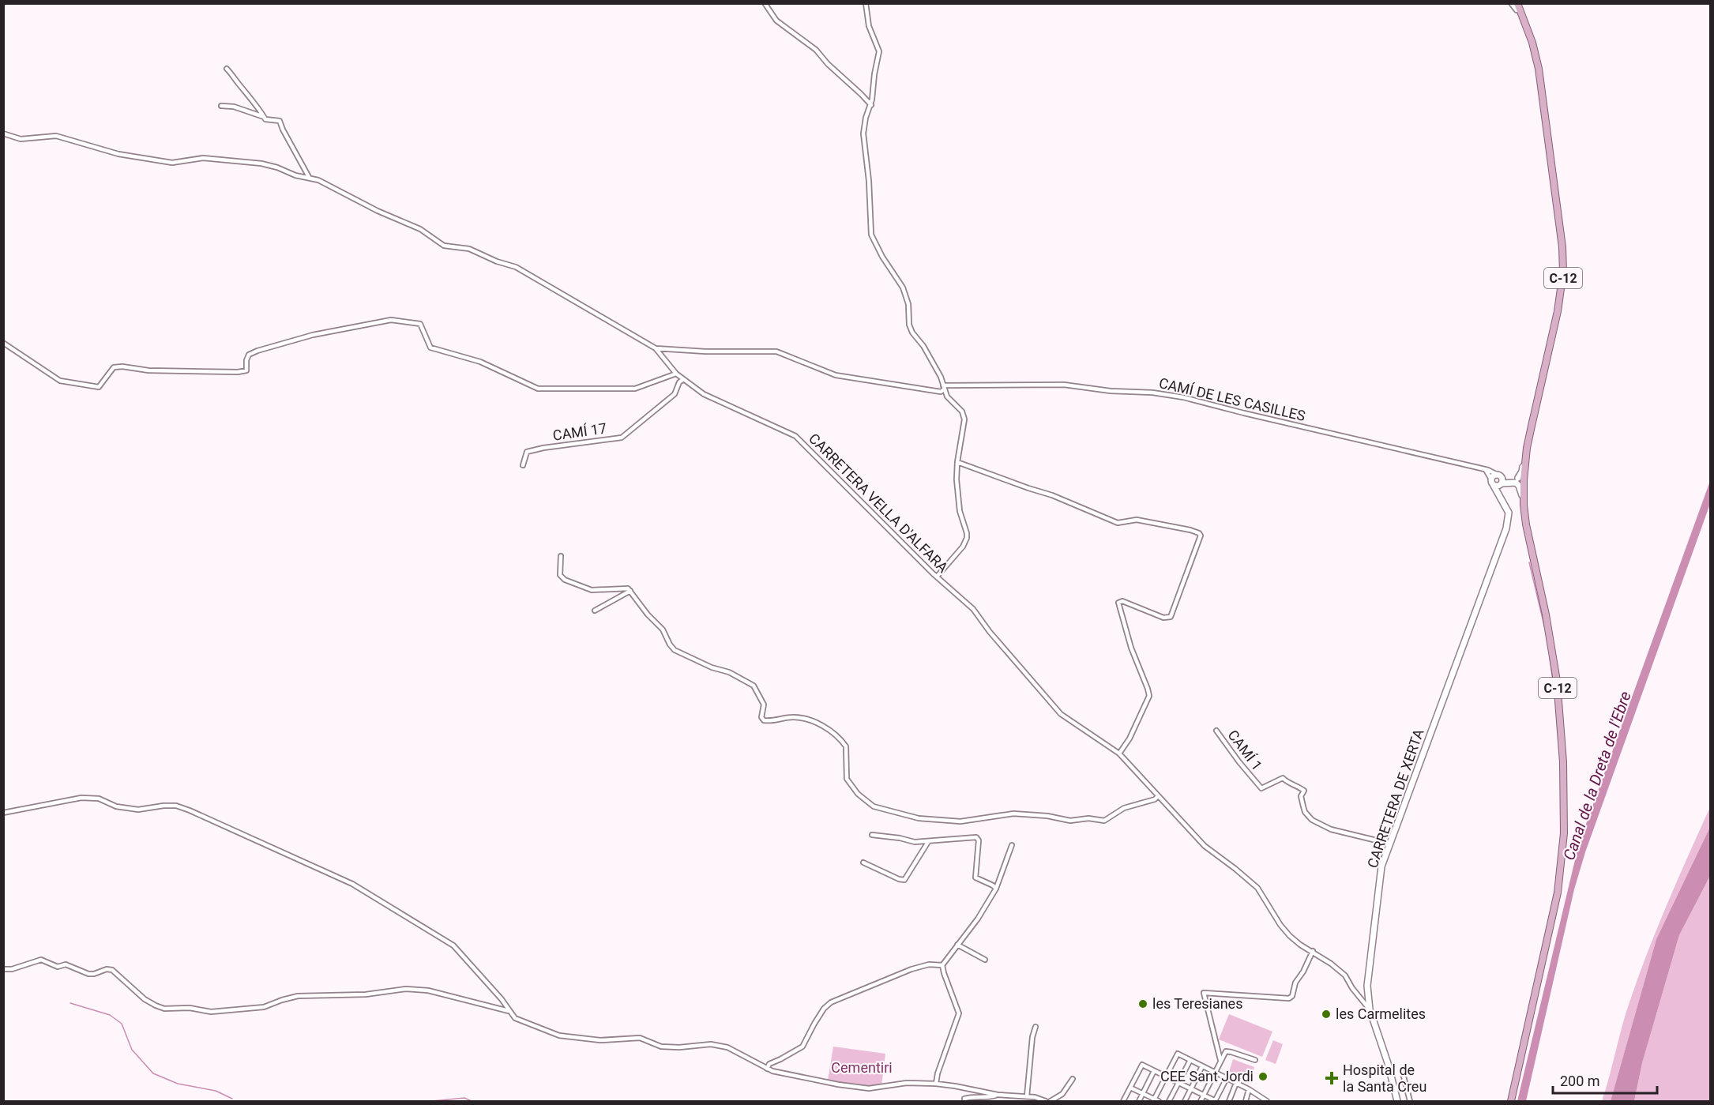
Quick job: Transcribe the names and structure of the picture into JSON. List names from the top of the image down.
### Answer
{
  "streets": {
    "main road": ["C-12", "CARRETERA DE XERTA"],
    "street": [
      "CAMÍ DE LES CASILLES",
      "CAMÍ 17",
      "CARRETERA VELLA D'ALFARA",
      "CAMÍ 1"
    ]
  },
  "crossings": [
    ["CAMÍ DE LES CASILLES", "CARRETERA VELLA D'ALFARA"],
    ["CAMÍ 17", "CARRETERA VELLA D'ALFARA"],
    ["CARRETERA VELLA D'ALFARA", "CARRETERA DE XERTA"],
    ["CAMÍ 1", "CARRETERA DE XERTA"]
  ],
  "water": ["Canal de la Dreta de l'Ebre"],
  "parks": ["Cementiri"],
  "places": {
    "other": ["les Teresianes", "les Carmelites", "CEE Sant Jordi"],
    "health": ["Hospital de la Santa Creu"]
  },
  "scale_bar": "200 m"
}
